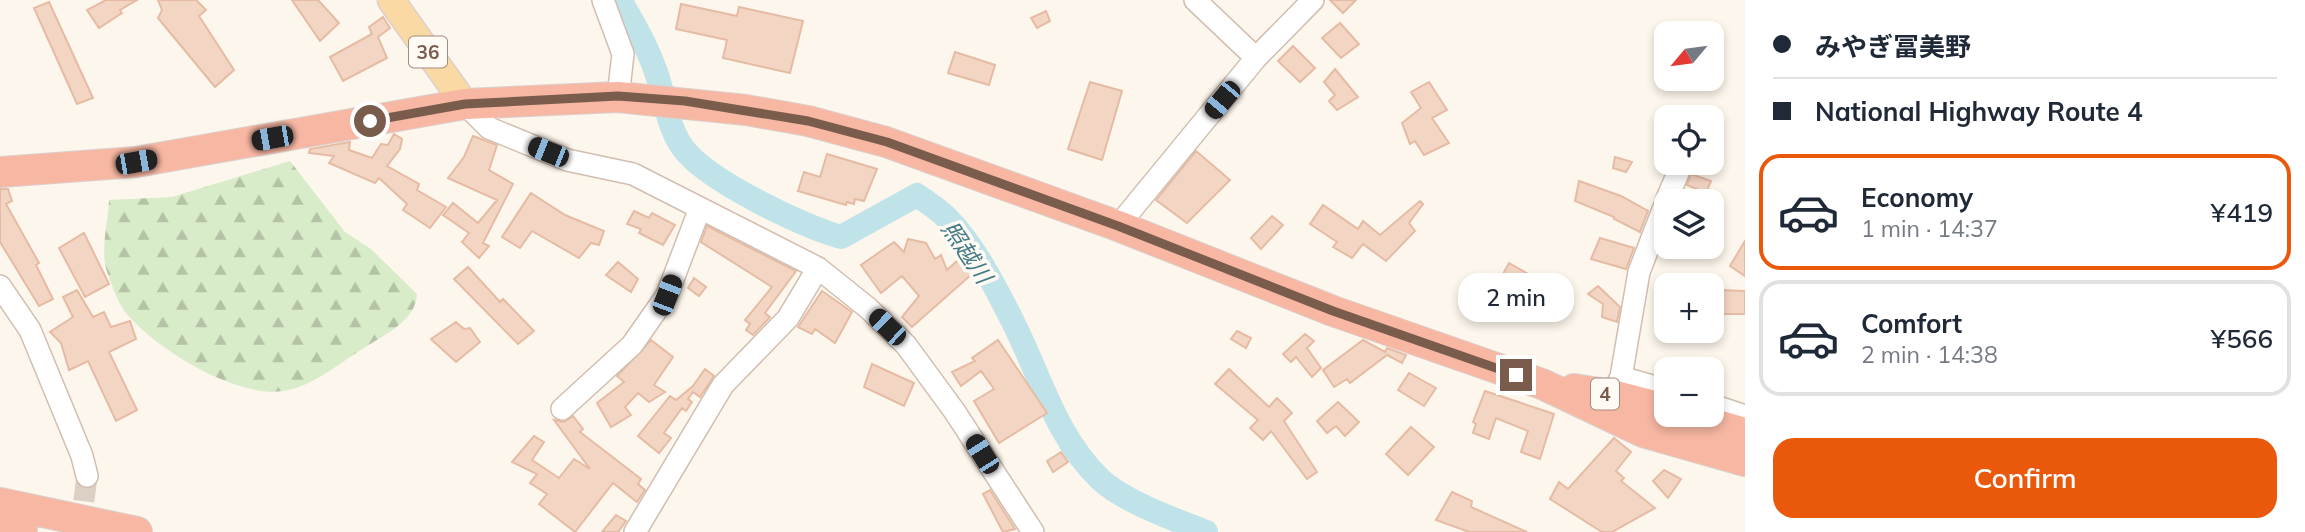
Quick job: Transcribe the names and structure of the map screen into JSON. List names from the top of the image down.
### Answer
{
  "streets": {
    "highway": ["4"],
    "main road": ["36"]
  },
  "crossings": [
    ["36", "4"]
  ],
  "water": ["照越川"],
  "north": "bottom left",
  "page": {
    "banner": ["みやぎ冨美野", "National Highway Route 4"],
    "map_buttons": ["+", "−"],
    "list": [
      {
        "name": "Economy",
        "note": "1 min · 14:37",
        "value": "¥419"
      },
      {
        "name": "Comfort",
        "note": "2 min · 14:38",
        "value": "¥566"
      }
    ],
    "bubble": "2 min",
    "buttons": "Confirm"
  }
}
